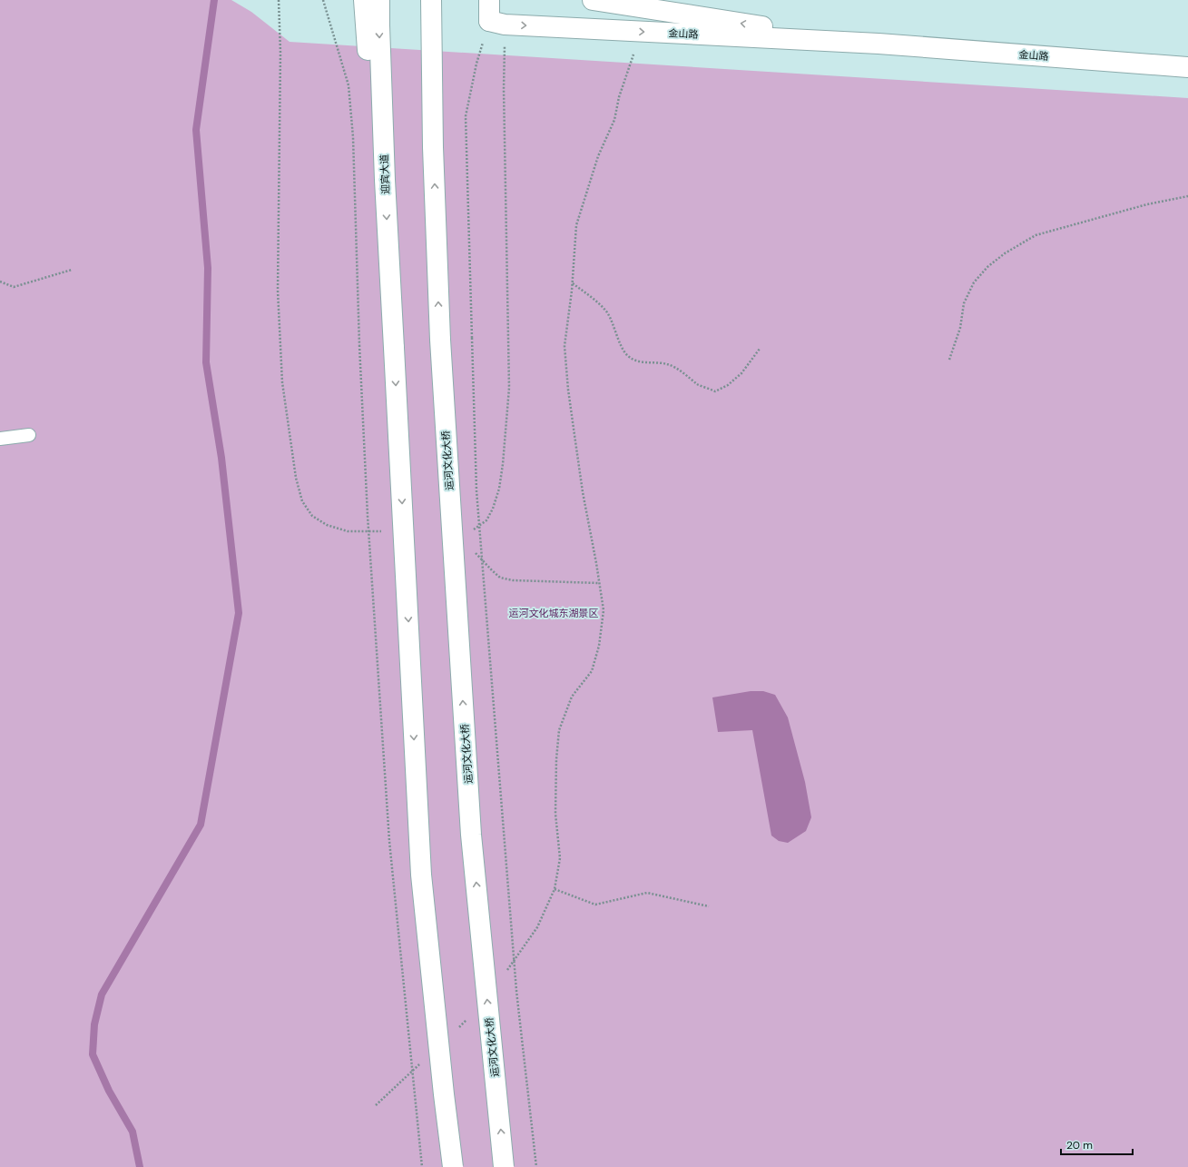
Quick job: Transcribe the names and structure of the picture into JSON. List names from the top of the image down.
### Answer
{
  "streets": {
    "main road": ["金山路", "迎宾大道", "运河文化大桥"]
  },
  "one_way": ["运河文化大桥"],
  "parks": ["运河文化城东湖景区"],
  "scale_bar": "20 m"
}
